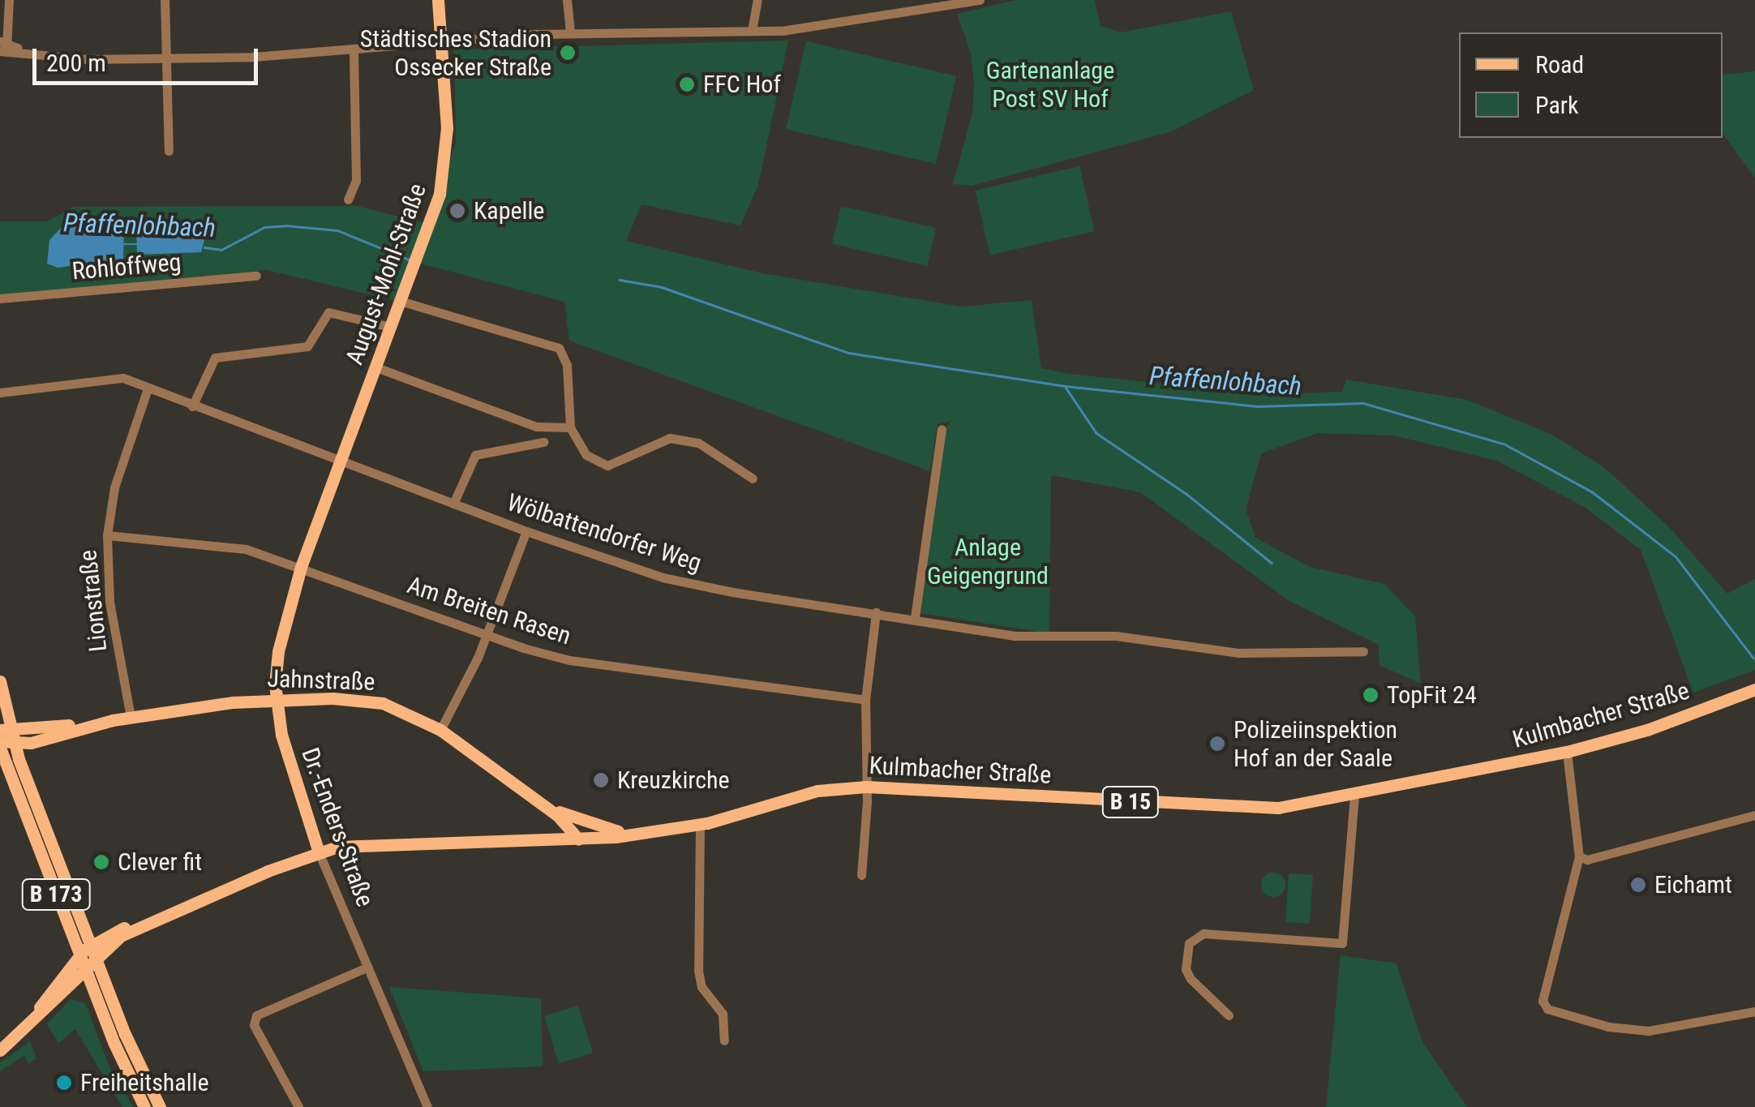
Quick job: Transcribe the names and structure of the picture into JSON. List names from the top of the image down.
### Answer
{
  "streets": {
    "main road": [
      "August-Mohl-Straße",
      "Jahnstraße",
      "Kulmbacher Straße",
      "B 15",
      "Dr.-Enders-Straße",
      "B 173"
    ],
    "street": [
      "Rohloffweg",
      "Wölbattendorfer Weg",
      "Lionstraße",
      "Am Breiten Rasen"
    ]
  },
  "crossings": [
    ["August-Mohl-Straße", "Wölbattendorfer Weg"],
    ["August-Mohl-Straße", "Dr.-Enders-Straße"],
    ["Wölbattendorfer Weg", "Lionstraße"],
    ["Wölbattendorfer Weg", "Dr.-Enders-Straße"],
    ["Lionstraße", "Am Breiten Rasen"],
    ["Lionstraße", "Jahnstraße"],
    ["Am Breiten Rasen", "Dr.-Enders-Straße"],
    ["Jahnstraße", "Kulmbacher Straße"],
    ["Jahnstraße", "B 15"],
    ["Jahnstraße", "Dr.-Enders-Straße"],
    ["Jahnstraße", "B 173"],
    ["Kulmbacher Straße", "B 15"],
    ["Kulmbacher Straße", "Dr.-Enders-Straße"],
    ["Kulmbacher Straße", "B 173"]
  ],
  "water": ["Pfaffenlohbach"],
  "parks": ["Gartenanlage Post SV Hof", "Anlage Geigengrund"],
  "places": [
    "Städtisches Stadion Ossecker Straße",
    "FFC Hof",
    "Kapelle",
    "TopFit 24",
    "Polizeiinspektion Hof an der Saale",
    "Kreuzkirche",
    "Clever fit",
    "Eichamt",
    "Freiheitshalle"
  ],
  "legend": ["Road", "Park"],
  "scale_bar": "200 m"
}
